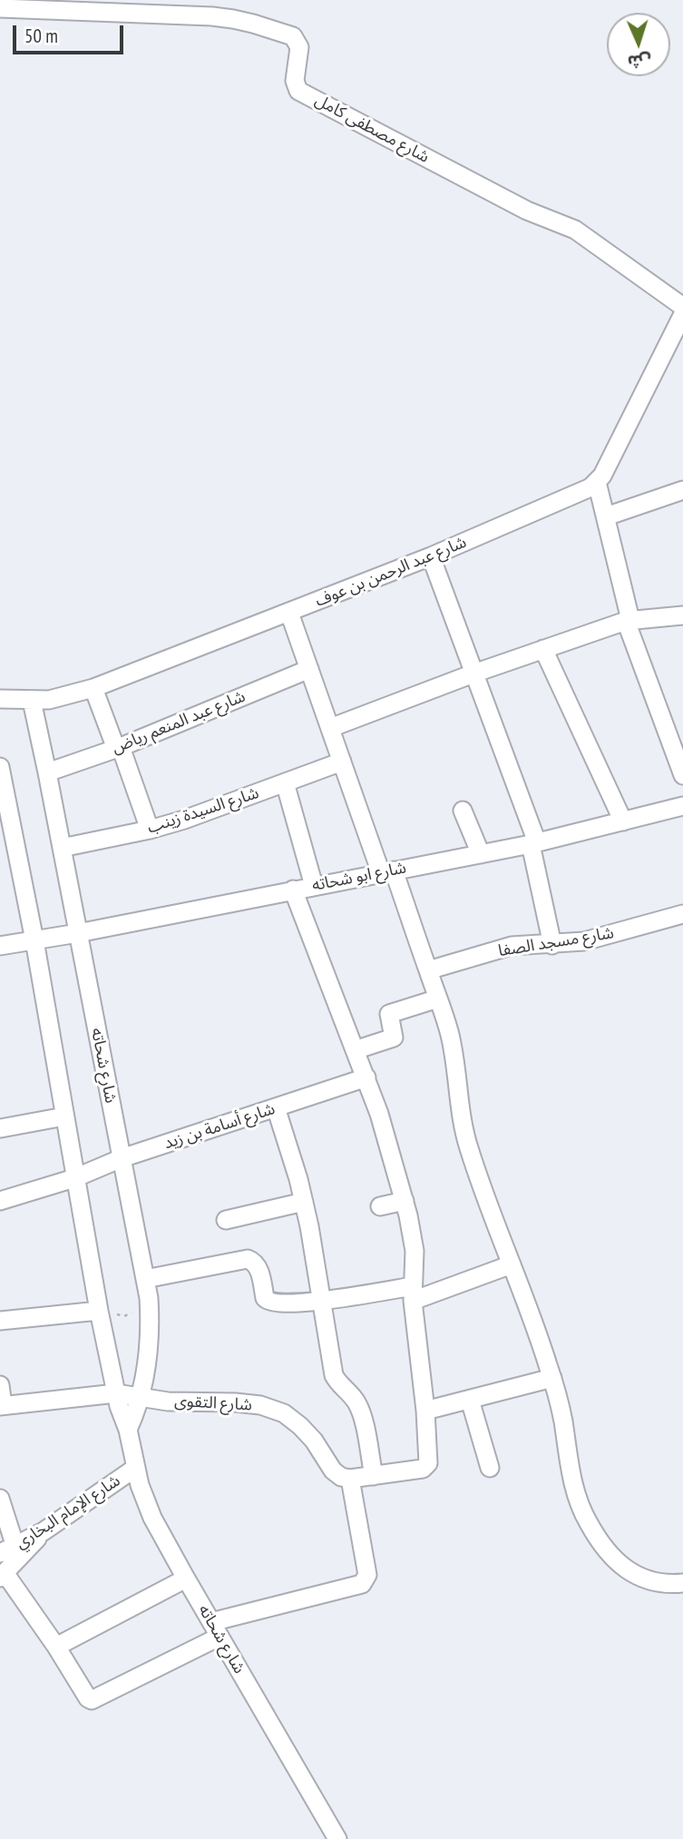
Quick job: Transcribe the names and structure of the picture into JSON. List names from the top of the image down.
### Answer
{
  "streets": {
    "street": [
      "شارع مصطفى كامل",
      "شارع عبد الرحمن بن عوف",
      "شارع عبد المنعم رياض",
      "شارع السيدة زينب",
      "شارع ابو شحاته",
      "شارع مسجد الصفا",
      "شارع شحاته",
      "شارع أسامة بن زيد",
      "شارع التقوى",
      "شارع الإمام البخاري"
    ]
  },
  "crossings": [
    ["شارع عبد الرحمن بن عوف", "شارع شحاته"],
    ["شارع عبد المنعم رياض", "شارع شحاته"],
    ["شارع السيدة زينب", "شارع شحاته"],
    ["شارع ابو شحاته", "شارع شحاته"],
    ["شارع شحاته", "شارع أسامة بن زيد"],
    ["شارع شحاته", "شارع التقوى"],
    ["شارع شحاته", "شارع الإمام البخاري"]
  ],
  "scale_bar": "50 m",
  "north": "bottom"
}
